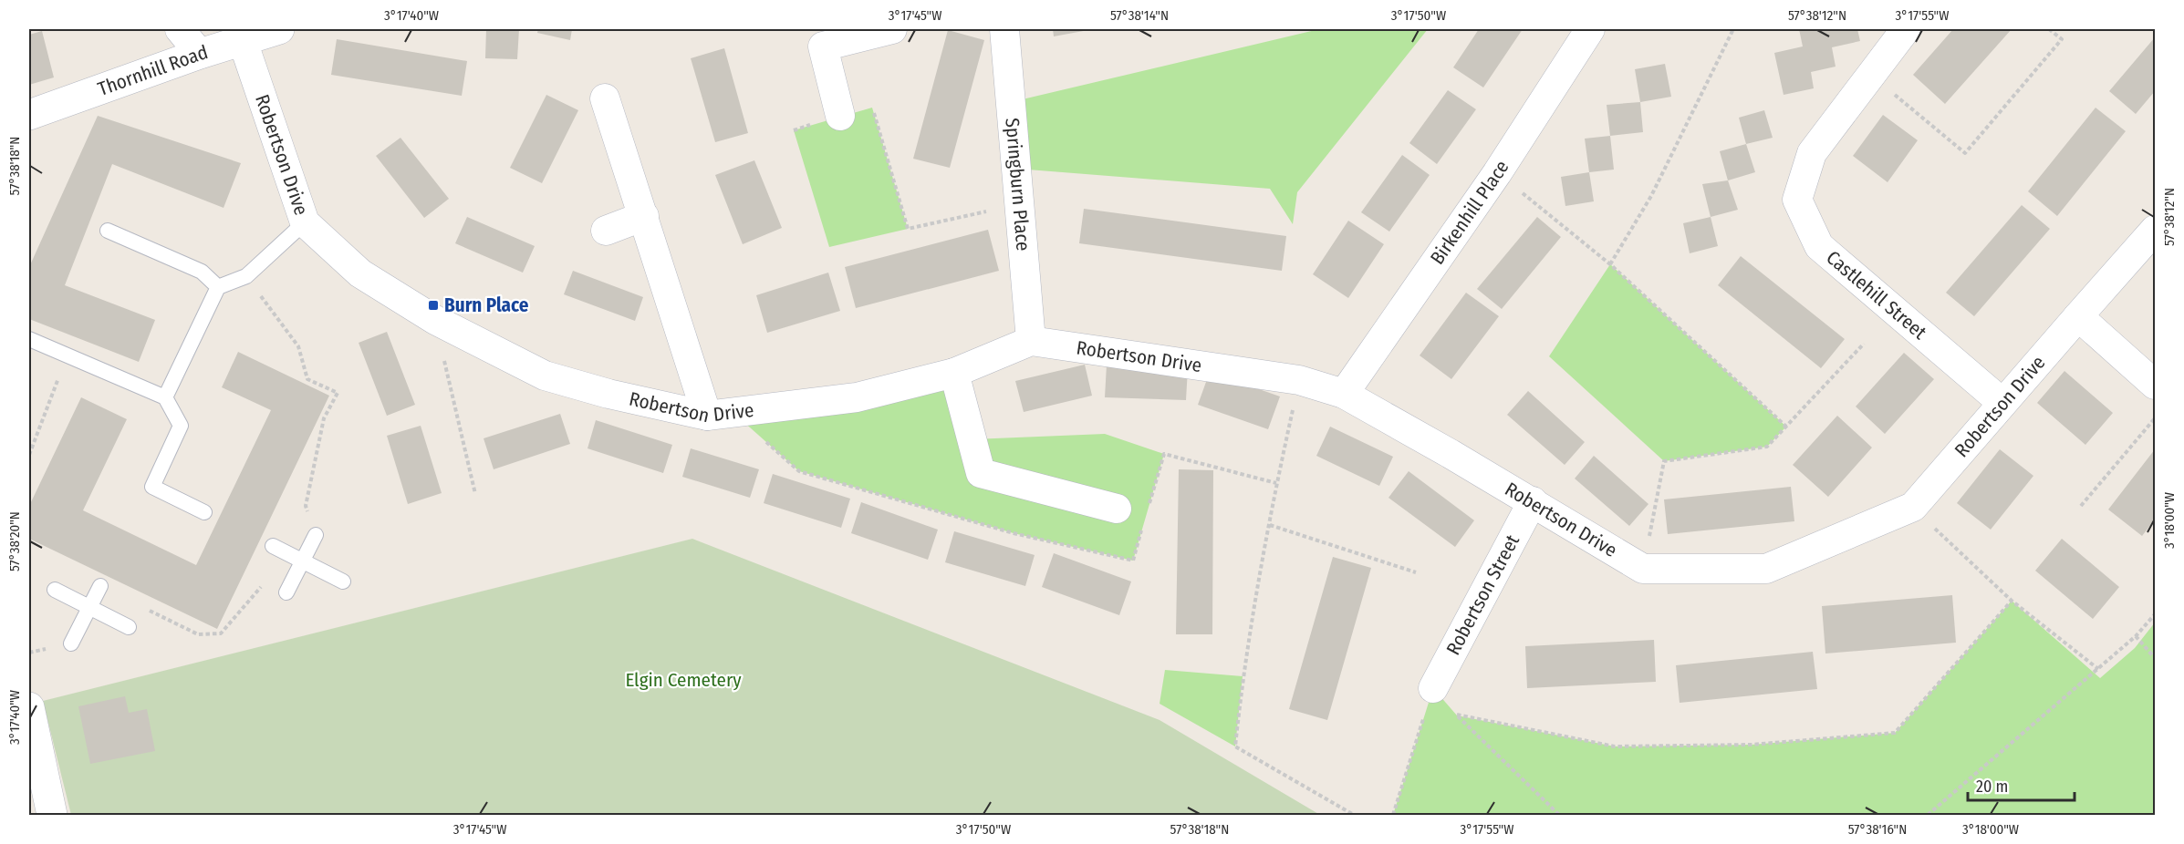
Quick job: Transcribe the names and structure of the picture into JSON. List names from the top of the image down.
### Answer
{
  "streets": {
    "street": [
      "Thornhill Road",
      "Robertson Drive",
      "Springburn Place",
      "Birkenhill Place",
      "Castlehill Street",
      "Robertson Street"
    ]
  },
  "crossings": [
    ["Thornhill Road", "Robertson Drive"],
    ["Robertson Drive", "Springburn Place"],
    ["Robertson Drive", "Birkenhill Place"],
    ["Robertson Drive", "Castlehill Street"],
    ["Robertson Drive", "Robertson Street"]
  ],
  "parks": ["Elgin Cemetery"],
  "places": {
    "transit": ["Burn Place"]
  },
  "scale_bar": "20 m",
  "coordinates": [
    "3°17'40\"W",
    "3°17'45\"W",
    "57°38'14\"N",
    "3°17'50\"W",
    "57°38'12\"N",
    "3°17'55\"W",
    "57°38'18\"N",
    "3°18'00\"W",
    "57°38'20\"N",
    "57°38'16\"N"
  ]
}
